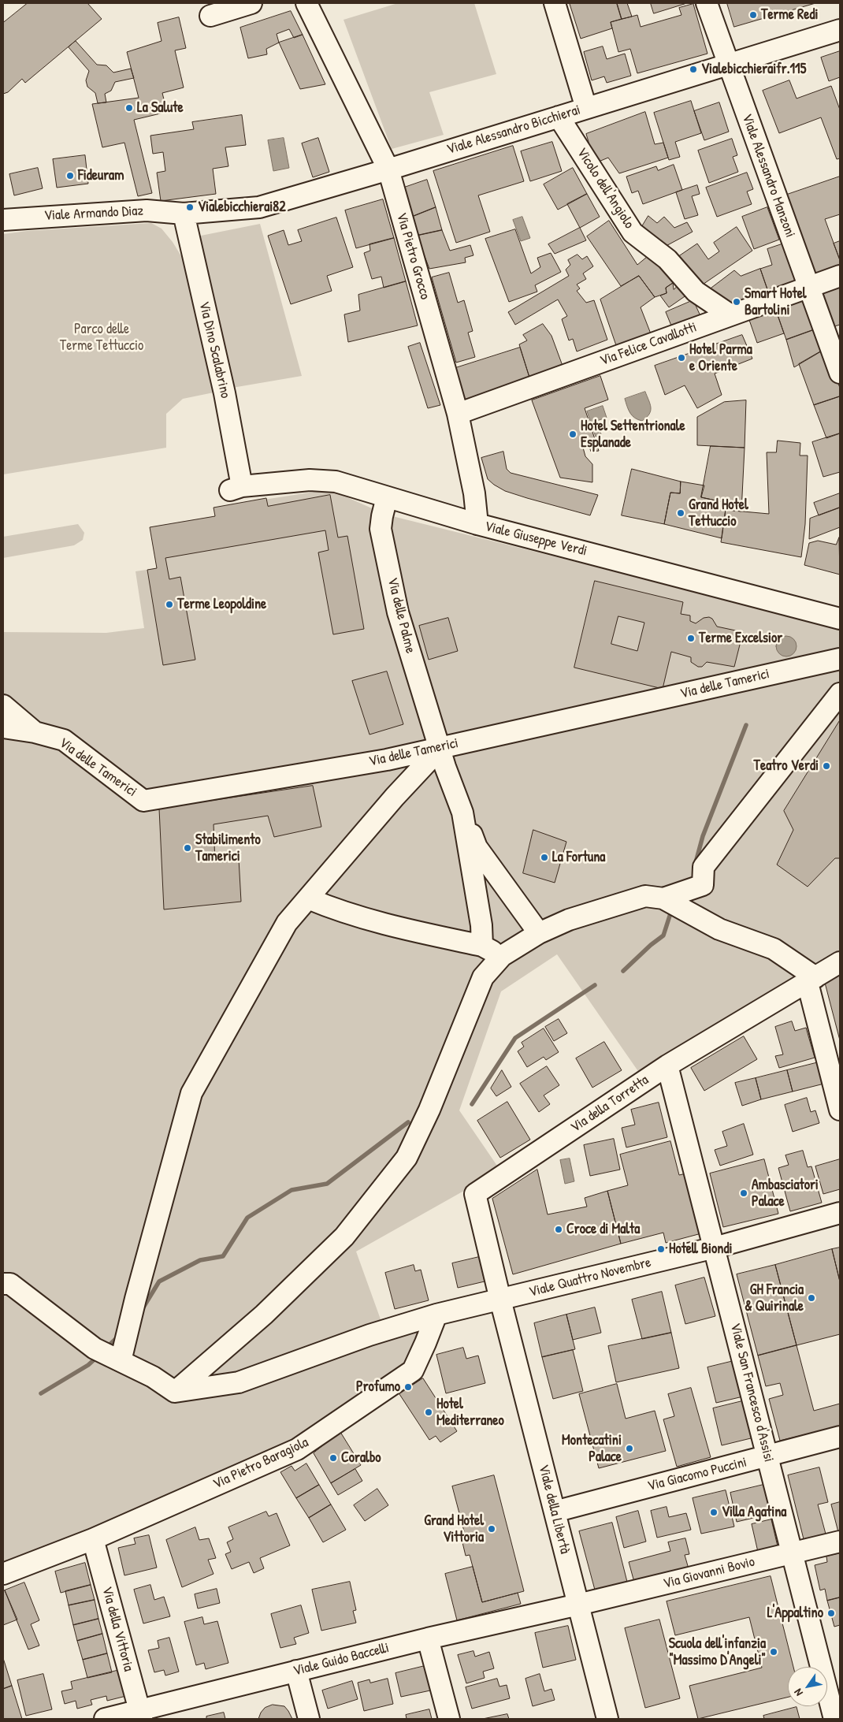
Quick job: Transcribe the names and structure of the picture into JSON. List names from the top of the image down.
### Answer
{
  "streets": {
    "street": [
      "Viale Alessandro Bicchierai",
      "Viale Alessandro Manzoni",
      "Vicolo dell'Angiolo",
      "Viale Armando Diaz",
      "Via Pietro Grocco",
      "Via Felice Cavallotti",
      "Via Dino Scalabrino",
      "Viale Giuseppe Verdi",
      "Via delle Palme",
      "Via delle Tamerici",
      "Via della Torretta",
      "Viale Quattro Novembre",
      "Viale San Francesco d'Assisi",
      "Via Pietro Baragiola",
      "Via Giacomo Puccini",
      "Viale della Libertà",
      "Via Giovanni Bovio",
      "Via della Vittoria",
      "Viale Guido Baccelli"
    ]
  },
  "crossings": [
    ["Viale Alessandro Bicchierai", "Viale Alessandro Manzoni"],
    ["Viale Alessandro Bicchierai", "Vicolo dell'Angiolo"],
    ["Viale Alessandro Bicchierai", "Viale Armando Diaz"],
    ["Viale Alessandro Bicchierai", "Via Pietro Grocco"],
    ["Viale Alessandro Bicchierai", "Via Dino Scalabrino"],
    ["Viale Alessandro Manzoni", "Via Felice Cavallotti"],
    ["Vicolo dell'Angiolo", "Via Felice Cavallotti"],
    ["Viale Armando Diaz", "Via Dino Scalabrino"],
    ["Via Pietro Grocco", "Via Felice Cavallotti"],
    ["Via Pietro Grocco", "Viale Giuseppe Verdi"],
    ["Via Dino Scalabrino", "Viale Giuseppe Verdi"],
    ["Viale Giuseppe Verdi", "Via delle Palme"],
    ["Via delle Palme", "Via delle Tamerici"],
    ["Via della Torretta", "Viale Quattro Novembre"],
    ["Via della Torretta", "Viale San Francesco d'Assisi"],
    ["Via della Torretta", "Viale della Libertà"],
    ["Viale Quattro Novembre", "Viale San Francesco d'Assisi"],
    ["Viale Quattro Novembre", "Viale della Libertà"],
    ["Viale San Francesco d'Assisi", "Via Giacomo Puccini"],
    ["Viale San Francesco d'Assisi", "Via Giovanni Bovio"],
    ["Via Pietro Baragiola", "Via della Vittoria"],
    ["Via Giacomo Puccini", "Viale della Libertà"],
    ["Viale della Libertà", "Via Giovanni Bovio"],
    ["Viale della Libertà", "Viale Guido Baccelli"],
    ["Via Giovanni Bovio", "Viale Guido Baccelli"],
    ["Via della Vittoria", "Viale Guido Baccelli"]
  ],
  "parks": ["Parco delle Terme Tettuccio"],
  "places": [
    "Terme Redi",
    "Vialebicchieraifr.115",
    "La Salute",
    "Fideuram",
    "Vialebicchierai82",
    "Smart Hotel Bartolini",
    "Hotel Parma e Oriente",
    "Hotel Settentrionale Esplanade",
    "Grand Hotel Tettuccio",
    "Terme Leopoldine",
    "Terme Excelsior",
    "Teatro Verdi",
    "Stabilimento Tamerici",
    "La Fortuna",
    "Ambasciatori Palace",
    "Croce di Malta",
    "Hotell Biondi",
    "GH Francia & Quirinale",
    "Profumo",
    "Hotel Mediterraneo",
    "Montecatini Palace",
    "Coralbo",
    "Villa Agatina",
    "Grand Hotel Vittoria",
    "L'Appaltino",
    "Scuola dell'infanzia \"Massimo D'Angeli\""
  ],
  "north": "bottom left"
}
